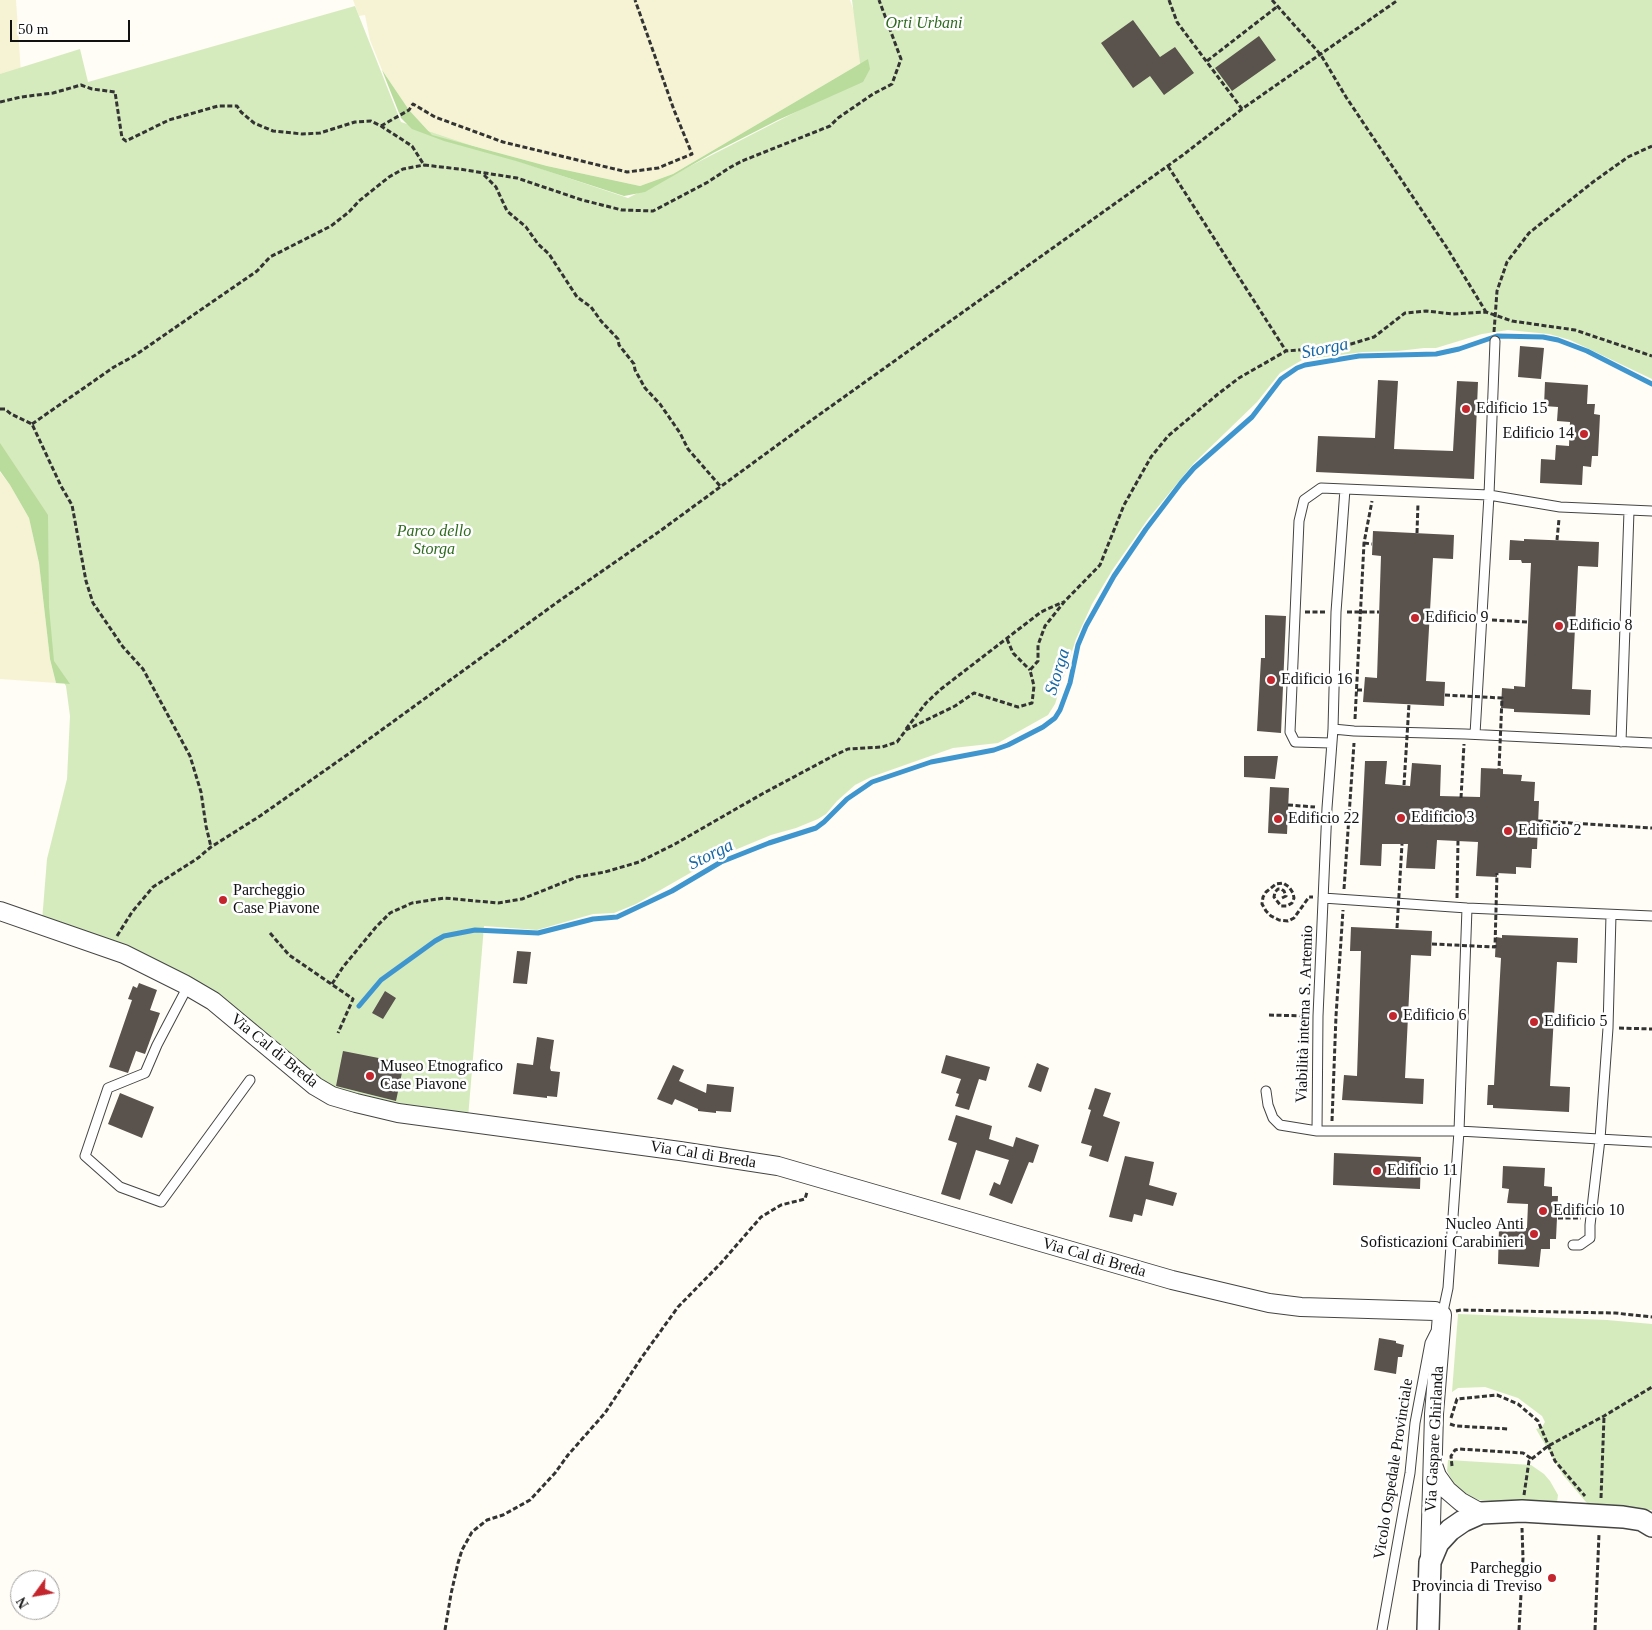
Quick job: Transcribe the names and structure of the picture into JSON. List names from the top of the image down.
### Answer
{
  "streets": {
    "street": ["Via Cal di Breda", "Via Gaspare Ghirlanda"],
    "lane": ["Viabilità interna S. Artemio", "Vicolo Ospedale Provinciale"]
  },
  "crossings": [
    ["Via Cal di Breda", "Via Gaspare Ghirlanda"],
    ["Via Cal di Breda", "Vicolo Ospedale Provinciale"],
    ["Via Gaspare Ghirlanda", "Vicolo Ospedale Provinciale"]
  ],
  "water": ["Storga"],
  "parks": ["Orti Urbani", "Parco dello Storga"],
  "places": [
    "Edificio 15",
    "Edificio 14",
    "Edificio 9",
    "Edificio 8",
    "Edificio 16",
    "Edificio 3",
    "Edificio 22",
    "Edificio 2",
    "Parcheggio Case Piavone",
    "Edificio 6",
    "Edificio 5",
    "Museo Etnografico Case Piavone",
    "Edificio 11",
    "Edificio 10",
    "Nucleo Anti Sofisticazioni Carabinieri",
    "Parcheggio Provincia di Treviso"
  ],
  "scale_bar": "50 m",
  "north": "bottom left"
}
